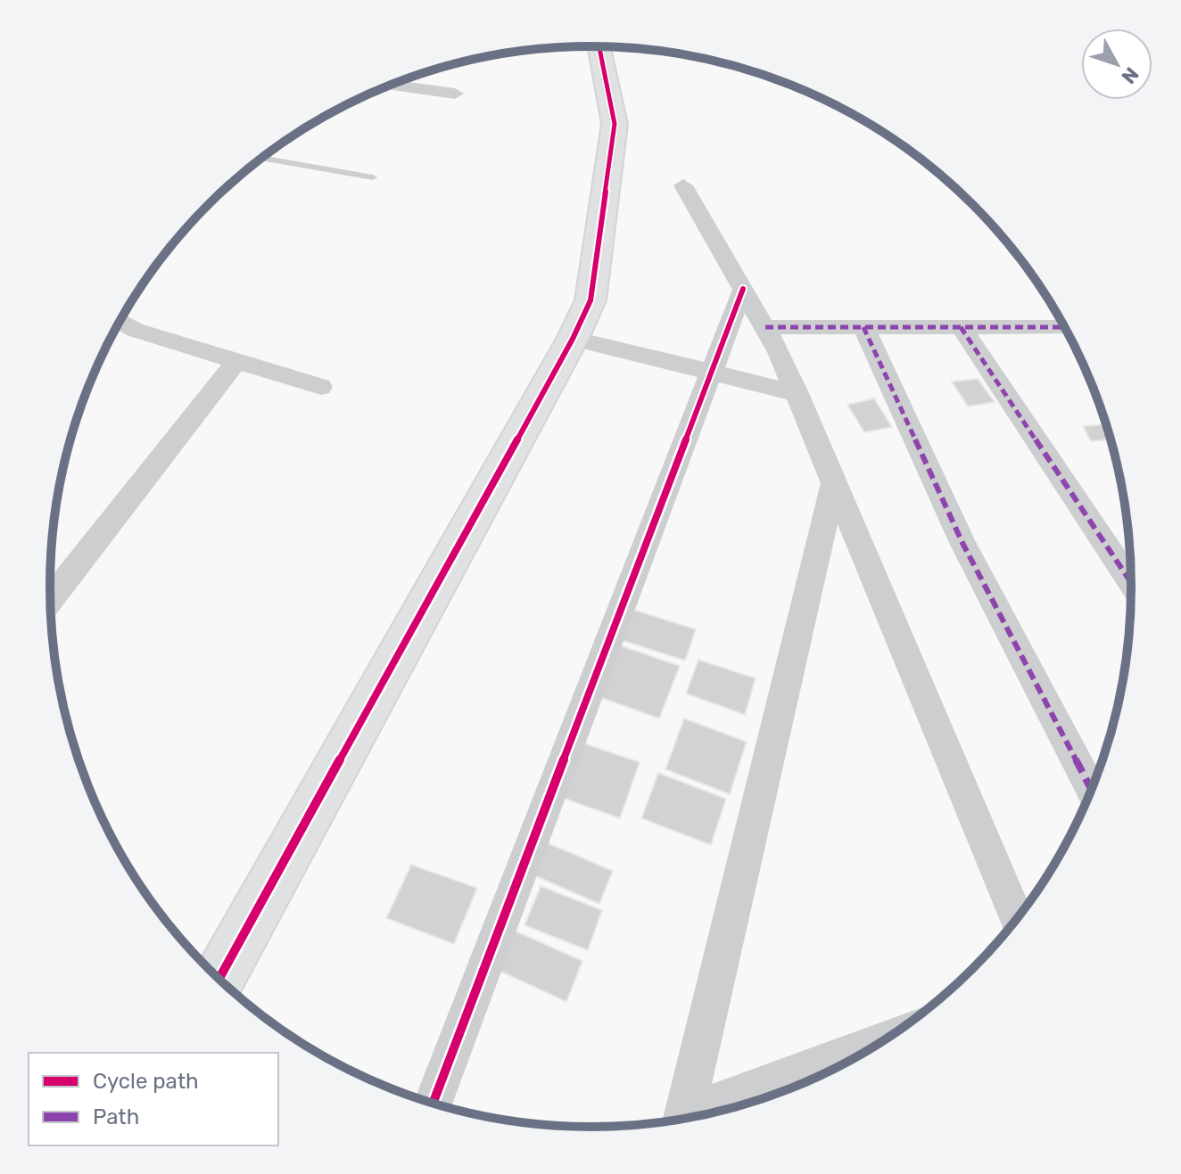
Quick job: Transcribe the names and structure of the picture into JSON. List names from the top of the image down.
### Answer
{
  "legend": ["Cycle path", "Path"],
  "north": "bottom right"
}
